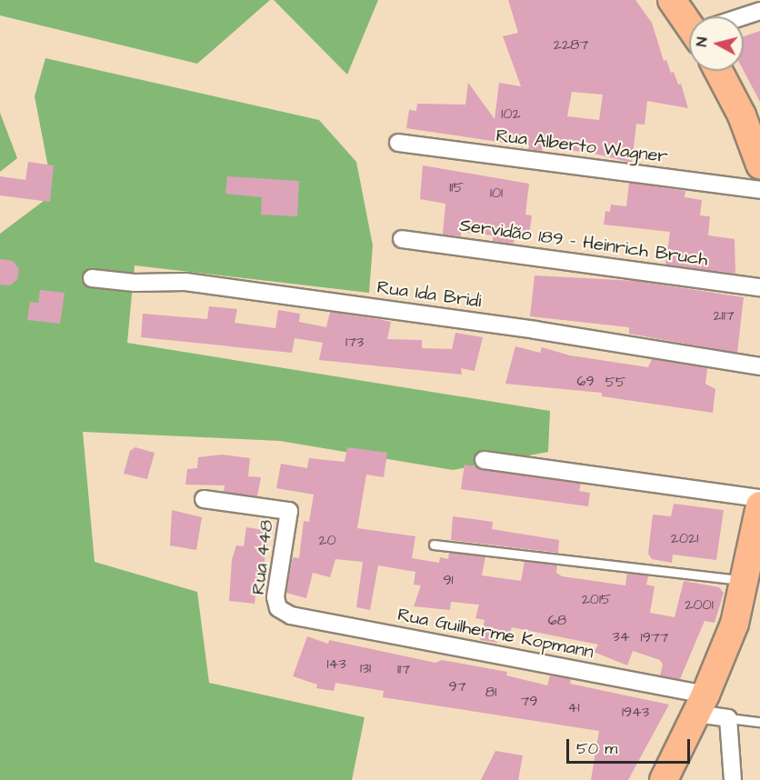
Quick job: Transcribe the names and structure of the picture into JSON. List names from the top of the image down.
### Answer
{
  "streets": {
    "street": [
      "Rua Alberto Wagner",
      "Servidão 189 - Heinrich Bruch",
      "Rua Ida Bridi",
      "Rua 448",
      "Rua Guilherme Kopmann"
    ]
  },
  "crossings": [
    ["Rua 448", "Rua Guilherme Kopmann"]
  ],
  "house_numbers": [
    "2287",
    "102",
    "115",
    "101",
    "2117",
    "173",
    "69",
    "55",
    "2021",
    "20",
    "91",
    "2015",
    "2001",
    "68",
    "34",
    "1977",
    "143",
    "131",
    "117",
    "97",
    "81",
    "79",
    "41",
    "1943"
  ],
  "scale_bar": "50 m",
  "north": "left"
}
